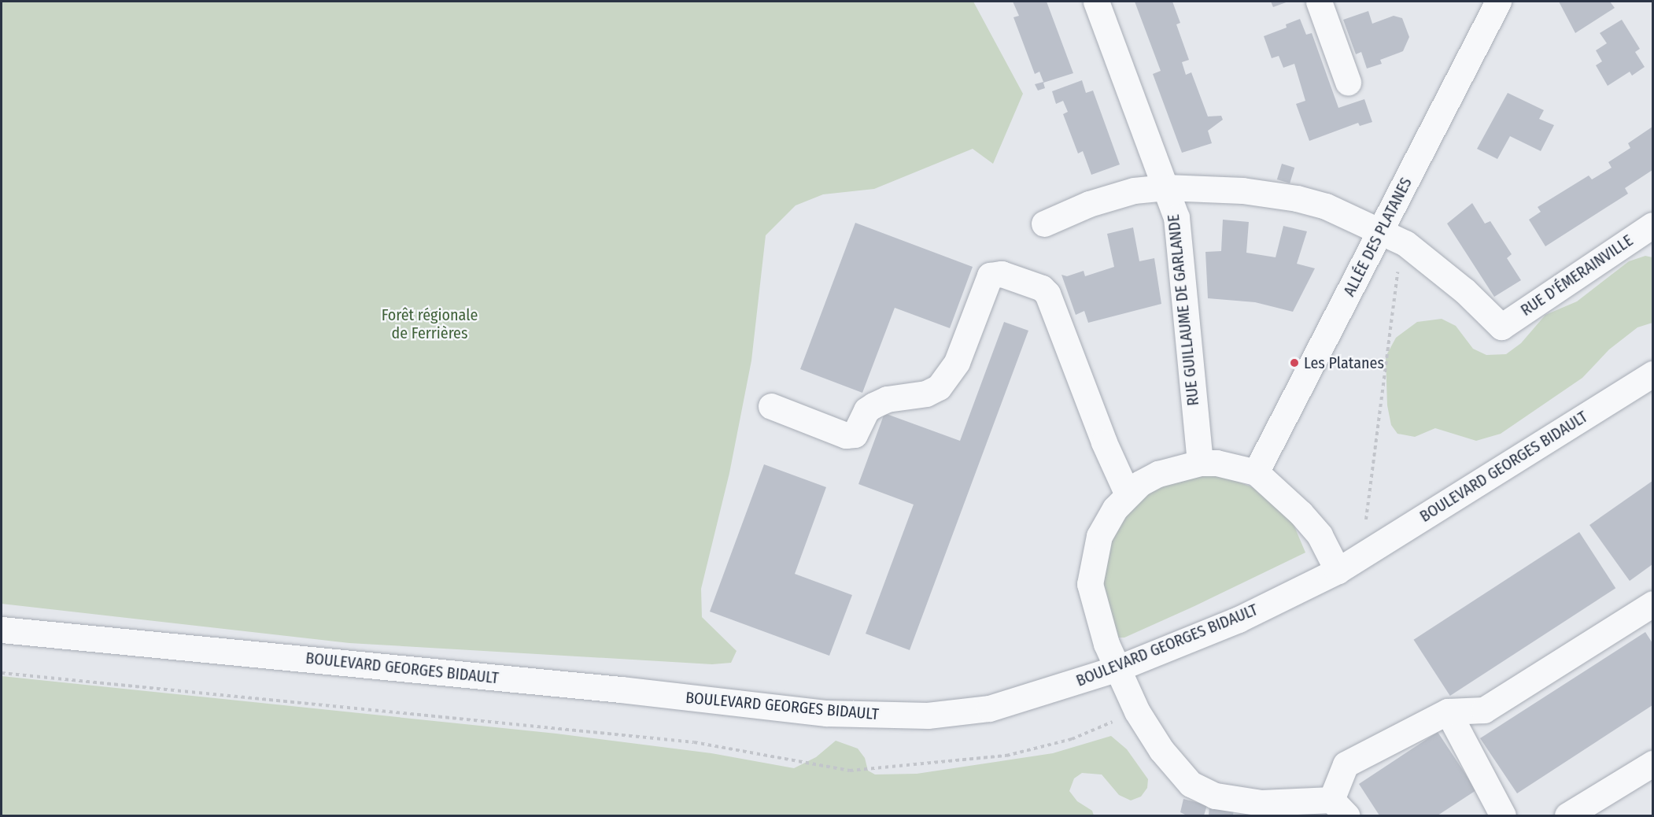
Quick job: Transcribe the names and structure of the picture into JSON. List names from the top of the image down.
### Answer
{
  "streets": {
    "street": [
      "ALLÉE DES PLATANES",
      "RUE D'ÉMERAINVILLE",
      "RUE GUILLAUME DE GARLANDE",
      "BOULEVARD GEORGES BIDAULT"
    ]
  },
  "parks": ["Forêt régionale de Ferrières"],
  "places": ["Les Platanes"]
}
